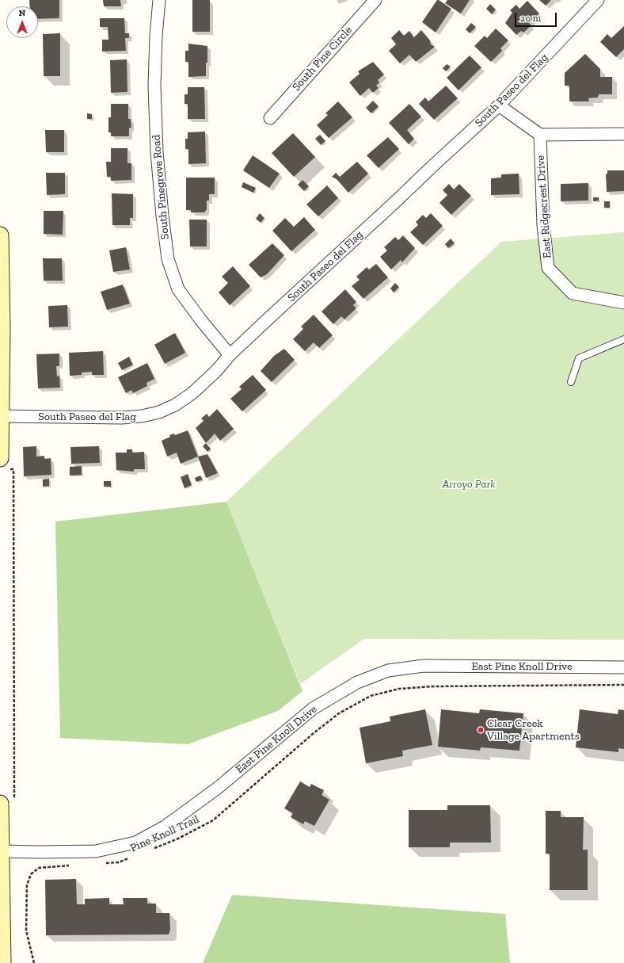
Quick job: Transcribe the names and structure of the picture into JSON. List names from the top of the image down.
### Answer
{
  "streets": {
    "street": [
      "South Pine Circle",
      "South Paseo del Flag",
      "South Pinegrove Road",
      "East Ridgecrest Drive",
      "East Pine Knoll Drive"
    ],
    "path": ["Pine Knoll Trail"]
  },
  "crossings": [
    ["South Paseo del Flag", "South Pinegrove Road"]
  ],
  "parks": ["Arroyo Park"],
  "places": ["Clear Creek Village Apartments"],
  "scale_bar": "20 m",
  "north": "top"
}
